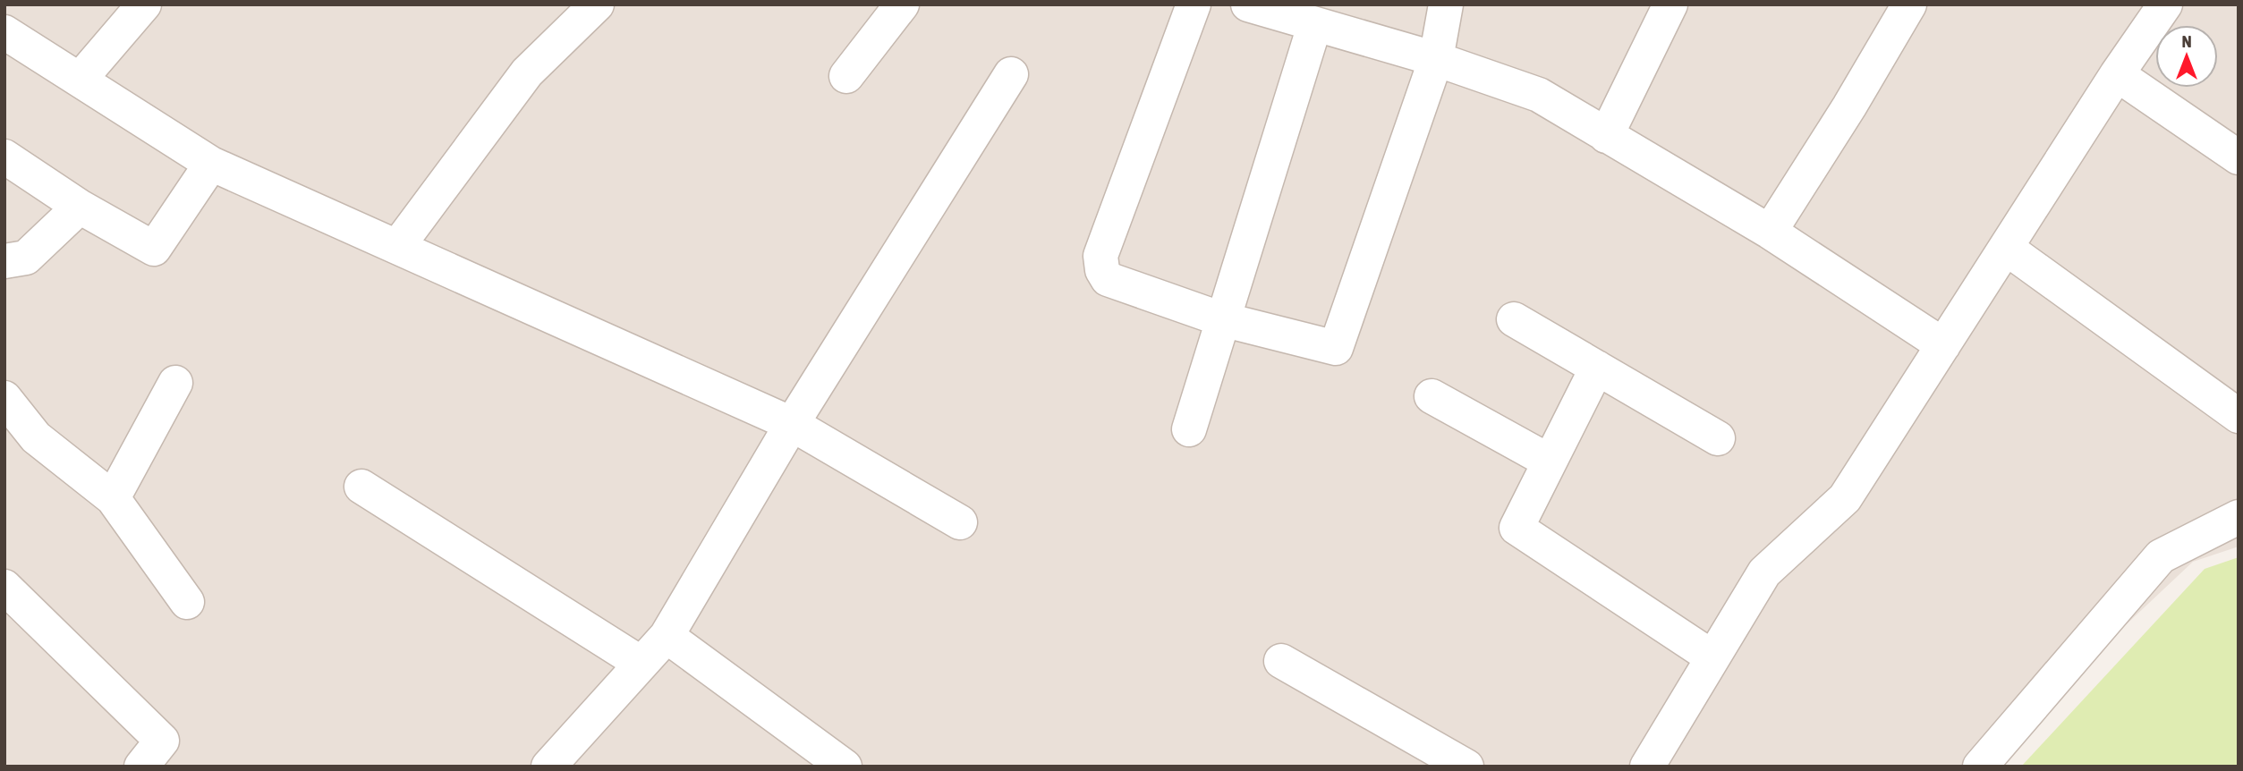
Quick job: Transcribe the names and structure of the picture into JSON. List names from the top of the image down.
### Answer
{
  "north": "top"
}
